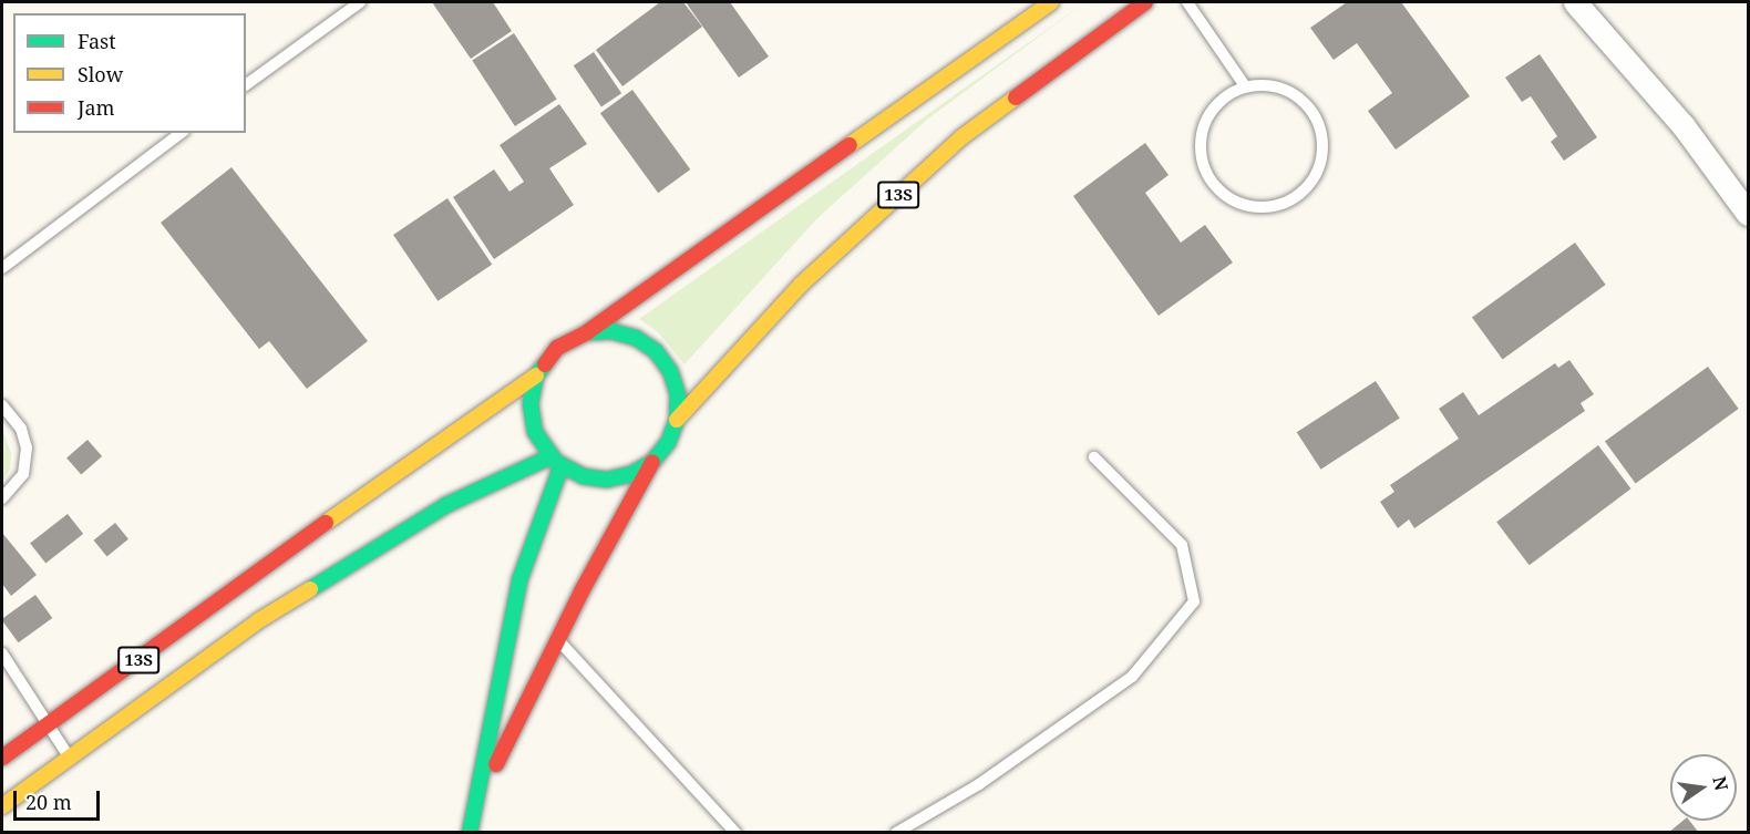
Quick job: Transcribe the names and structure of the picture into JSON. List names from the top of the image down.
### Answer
{
  "streets": {
    "main road": ["13S"]
  },
  "legend": ["Fast", "Slow", "Jam"],
  "scale_bar": "20 m",
  "north": "right"
}
